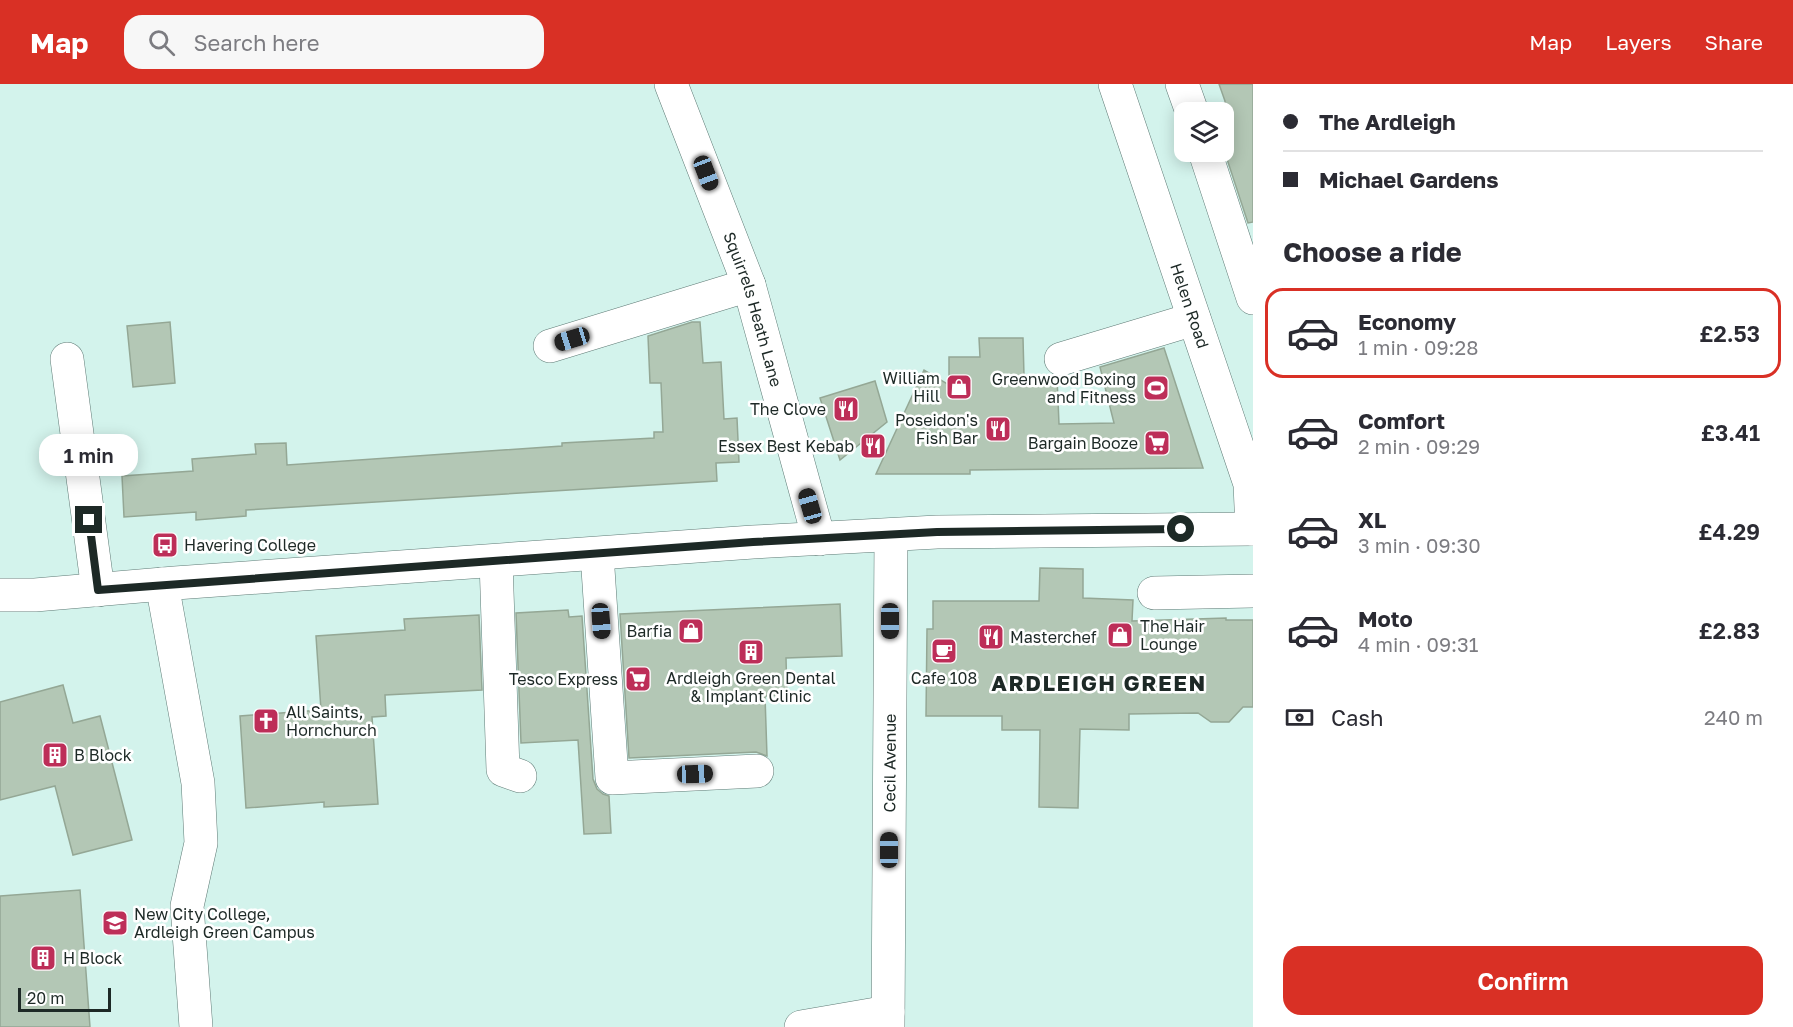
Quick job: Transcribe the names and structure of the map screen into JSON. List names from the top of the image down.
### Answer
{
  "streets": {
    "street": ["Helen Road", "Squirrels Heath Lane", "Cecil Avenue"]
  },
  "districts": ["ARDLEIGH GREEN"],
  "places": {
    "shop": ["William Hill", "Barfia", "The Hair Lounge"],
    "sports": ["Greenwood Boxing and Fitness"],
    "restaurant": [
      "The Clove",
      "Poseidon's Fish Bar",
      "Essex Best Kebab",
      "Masterchef"
    ],
    "supermarket": ["Bargain Booze", "Tesco Express"],
    "bus stop": ["Havering College"],
    "cafe": ["Cafe 108"],
    "building": ["Ardleigh Green Dental & Implant Clinic", "B Block", "H Block"],
    "church": ["All Saints, Hornchurch"],
    "school or university": ["New City College, Ardleigh Green Campus"]
  },
  "scale_bar": "20 m",
  "page": {
    "header": "Map",
    "search": "Search here",
    "nav": ["Map", "Layers", "Share"],
    "banner": ["The Ardleigh", "Michael Gardens"],
    "heading": "Choose a ride",
    "list": [
      {
        "name": "Economy",
        "note": "1 min · 09:28",
        "value": "£2.53"
      },
      {
        "name": "Comfort",
        "note": "2 min · 09:29",
        "value": "£3.41"
      },
      {
        "name": "XL",
        "note": "3 min · 09:30",
        "value": "£4.29"
      },
      {
        "name": "Moto",
        "note": "4 min · 09:31",
        "value": "£2.83"
      }
    ],
    "bubble": "1 min",
    "pay": ["Cash", "240 m"],
    "buttons": "Confirm",
    "scale": "20 m"
  }
}
